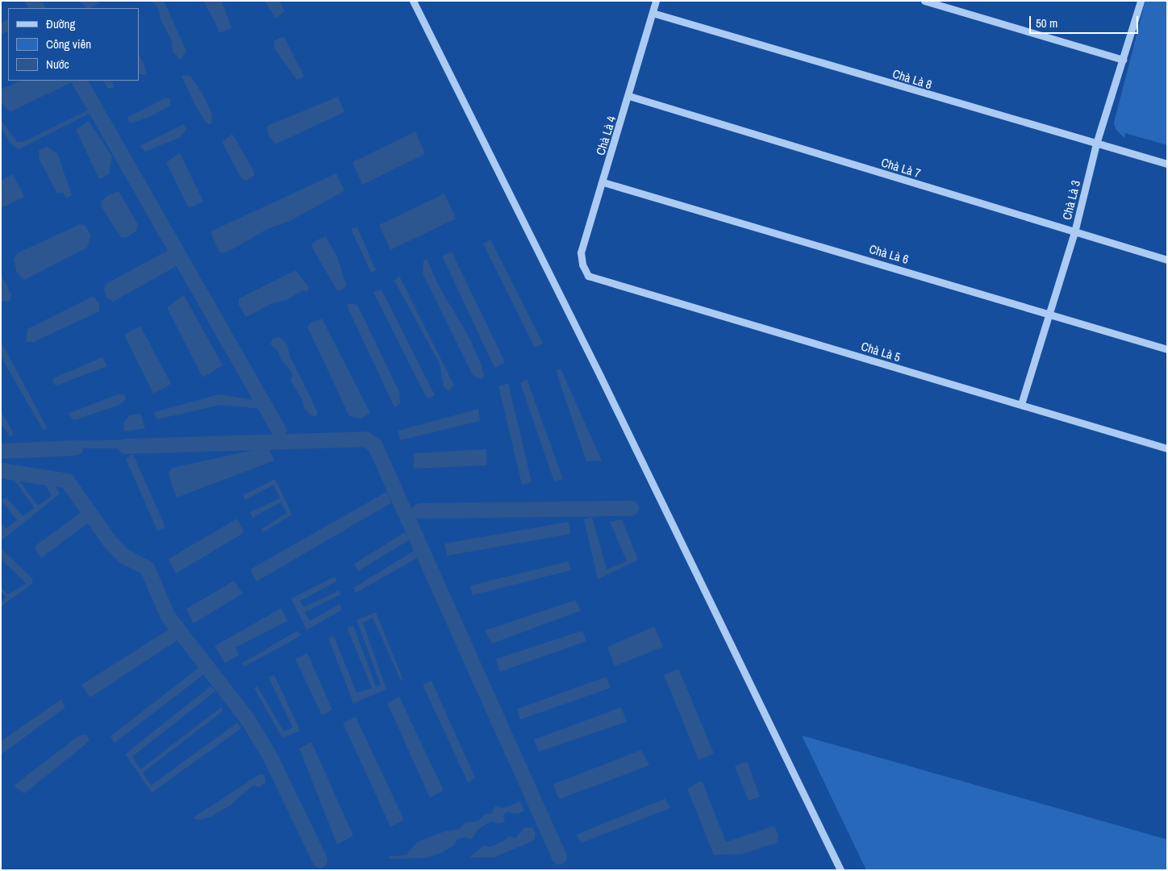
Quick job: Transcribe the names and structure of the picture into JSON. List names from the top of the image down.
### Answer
{
  "streets": {
    "street": [
      "Chà Là 8",
      "Chà Là 4",
      "Chà Là 7",
      "Chà Là 3",
      "Chà Là 6",
      "Chà Là 5"
    ]
  },
  "crossings": [
    ["Chà Là 8", "Chà Là 4"],
    ["Chà Là 8", "Chà Là 3"],
    ["Chà Là 4", "Chà Là 7"],
    ["Chà Là 4", "Chà Là 6"],
    ["Chà Là 4", "Chà Là 5"],
    ["Chà Là 7", "Chà Là 3"],
    ["Chà Là 3", "Chà Là 6"],
    ["Chà Là 3", "Chà Là 5"]
  ],
  "legend": ["Đường", "Công viên", "Nước"],
  "scale_bar": "50 m"
}
